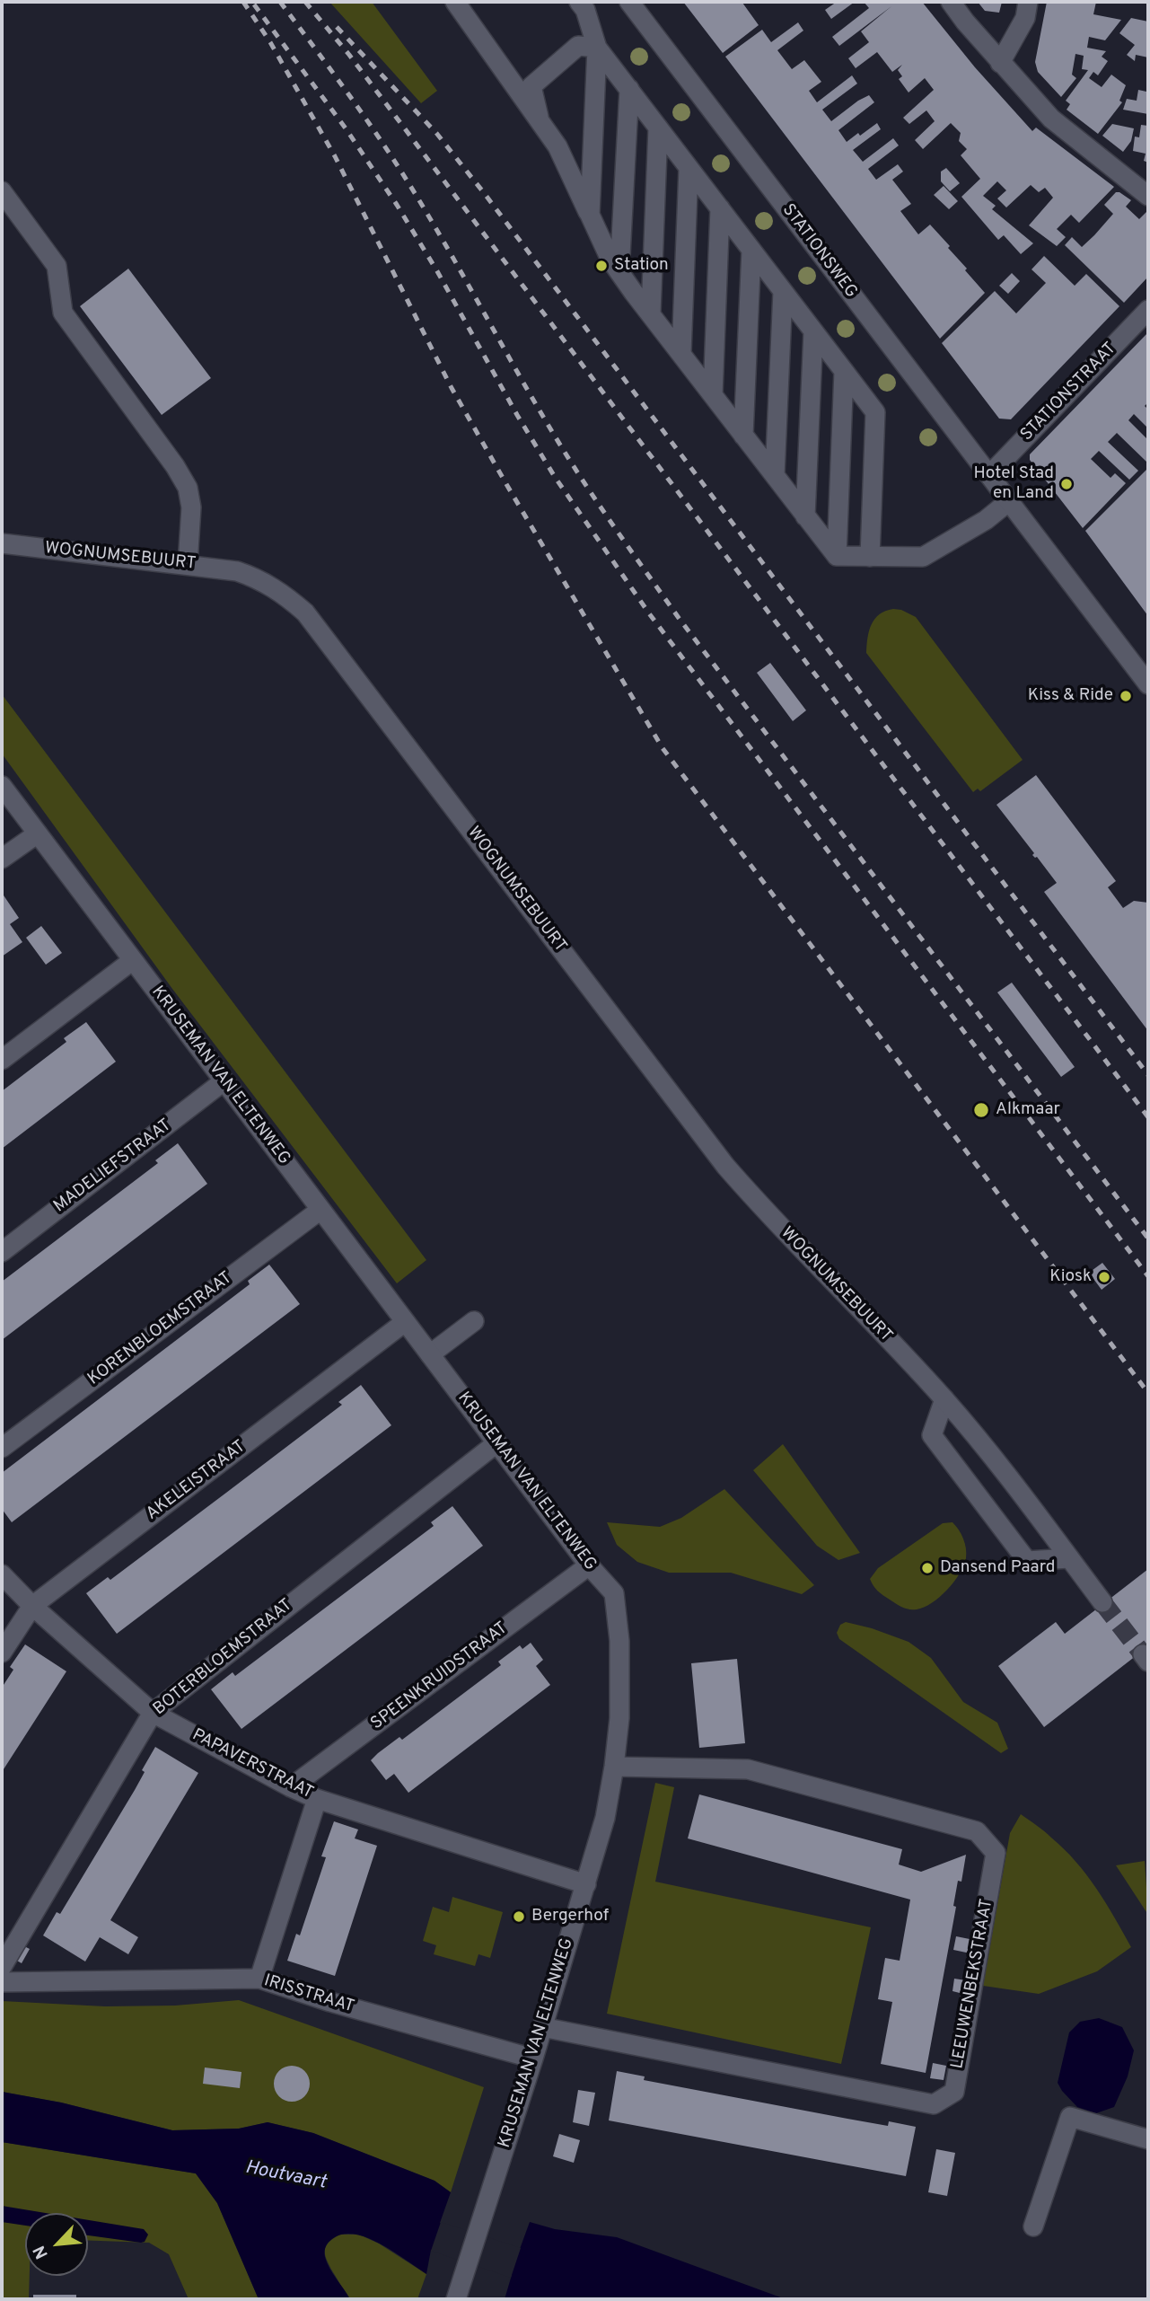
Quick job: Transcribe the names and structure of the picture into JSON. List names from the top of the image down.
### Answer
{
  "streets": {
    "street": [
      "STATIONSWEG",
      "STATIONSTRAAT",
      "WOGNUMSEBUURT",
      "KRUSEMAN VAN ELTENWEG",
      "MADELIEFSTRAAT",
      "KORENBLOEMSTRAAT",
      "AKELEISTRAAT",
      "BOTERBLOEMSTRAAT",
      "SPEENKRUIDSTRAAT",
      "PAPAVERSTRAAT",
      "LEEUWENBEKSTRAAT",
      "IRISSTRAAT"
    ]
  },
  "crossings": [
    ["STATIONSWEG", "STATIONSTRAAT"],
    ["KRUSEMAN VAN ELTENWEG", "MADELIEFSTRAAT"],
    ["KRUSEMAN VAN ELTENWEG", "KORENBLOEMSTRAAT"],
    ["KRUSEMAN VAN ELTENWEG", "AKELEISTRAAT"],
    ["KRUSEMAN VAN ELTENWEG", "BOTERBLOEMSTRAAT"],
    ["KRUSEMAN VAN ELTENWEG", "SPEENKRUIDSTRAAT"],
    ["KRUSEMAN VAN ELTENWEG", "PAPAVERSTRAAT"],
    ["KRUSEMAN VAN ELTENWEG", "LEEUWENBEKSTRAAT"],
    ["KRUSEMAN VAN ELTENWEG", "IRISSTRAAT"],
    ["AKELEISTRAAT", "PAPAVERSTRAAT"],
    ["BOTERBLOEMSTRAAT", "PAPAVERSTRAAT"],
    ["SPEENKRUIDSTRAAT", "PAPAVERSTRAAT"]
  ],
  "water": ["Houtvaart"],
  "places": [
    "Station",
    "Hotel Stad en Land",
    "Kiss & Ride",
    "Alkmaar",
    "Kiosk",
    "Dansend Paard",
    "Bergerhof"
  ],
  "north": "bottom left"
}
